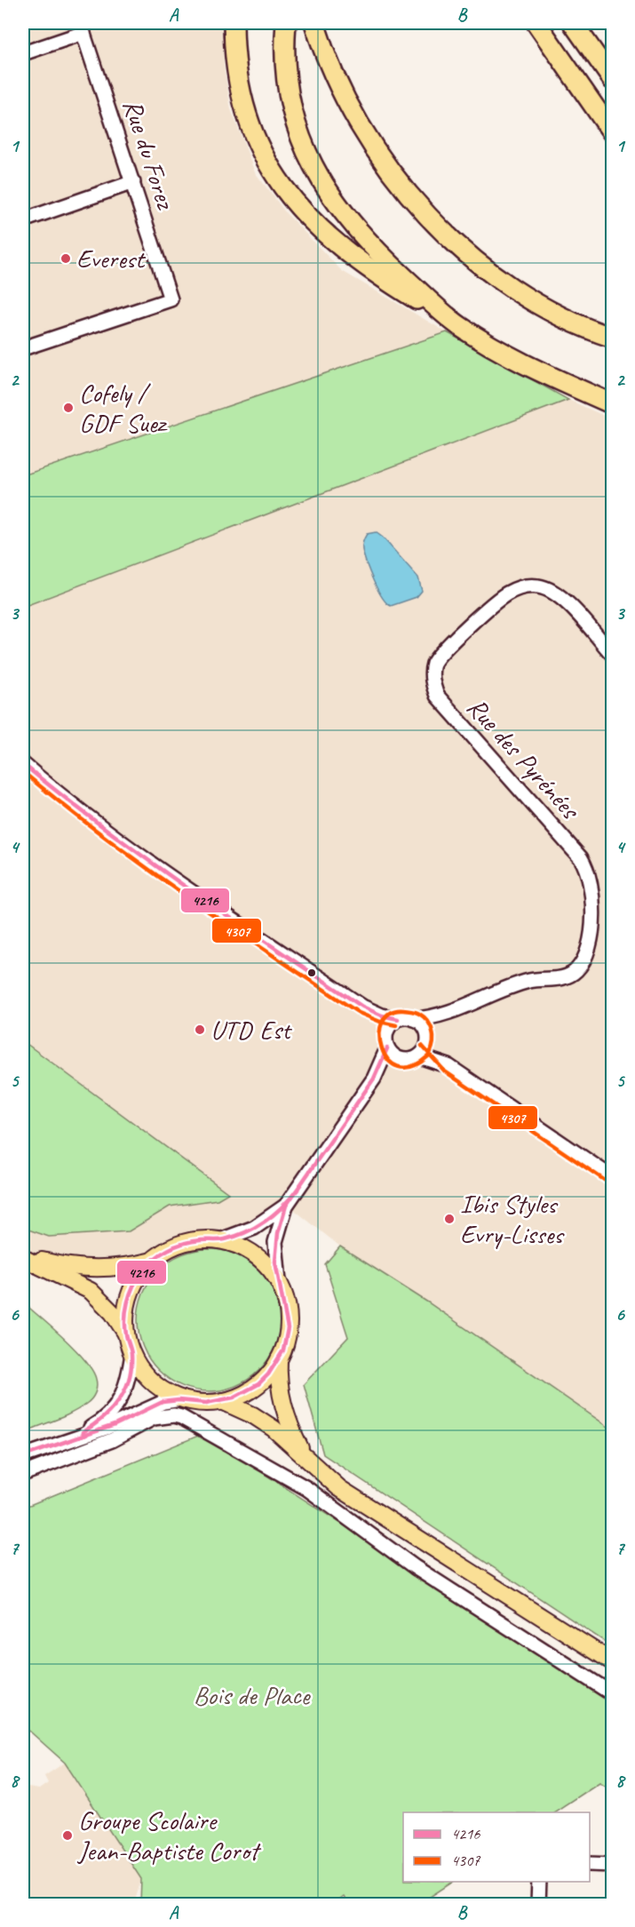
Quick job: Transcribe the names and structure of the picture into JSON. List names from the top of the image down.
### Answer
{
  "streets": {
    "street": ["Rue du Forez", "Rue des Pyrénées"]
  },
  "parks": ["Bois de Place"],
  "places": [
    "Everest",
    "Cofely / GDF Suez",
    "UTD Est",
    "Ibis Styles Evry-Lisses",
    "Groupe Scolaire Jean-Baptiste Corot"
  ],
  "lines": ["transit line 4216", "transit line 4307"],
  "legend": ["4216", "4307"],
  "grid": {
    "columns": ["A", "B"],
    "rows": [
      "1",
      "2",
      "3",
      "4",
      "5",
      "6",
      "7",
      "8"
    ]
  }
}
